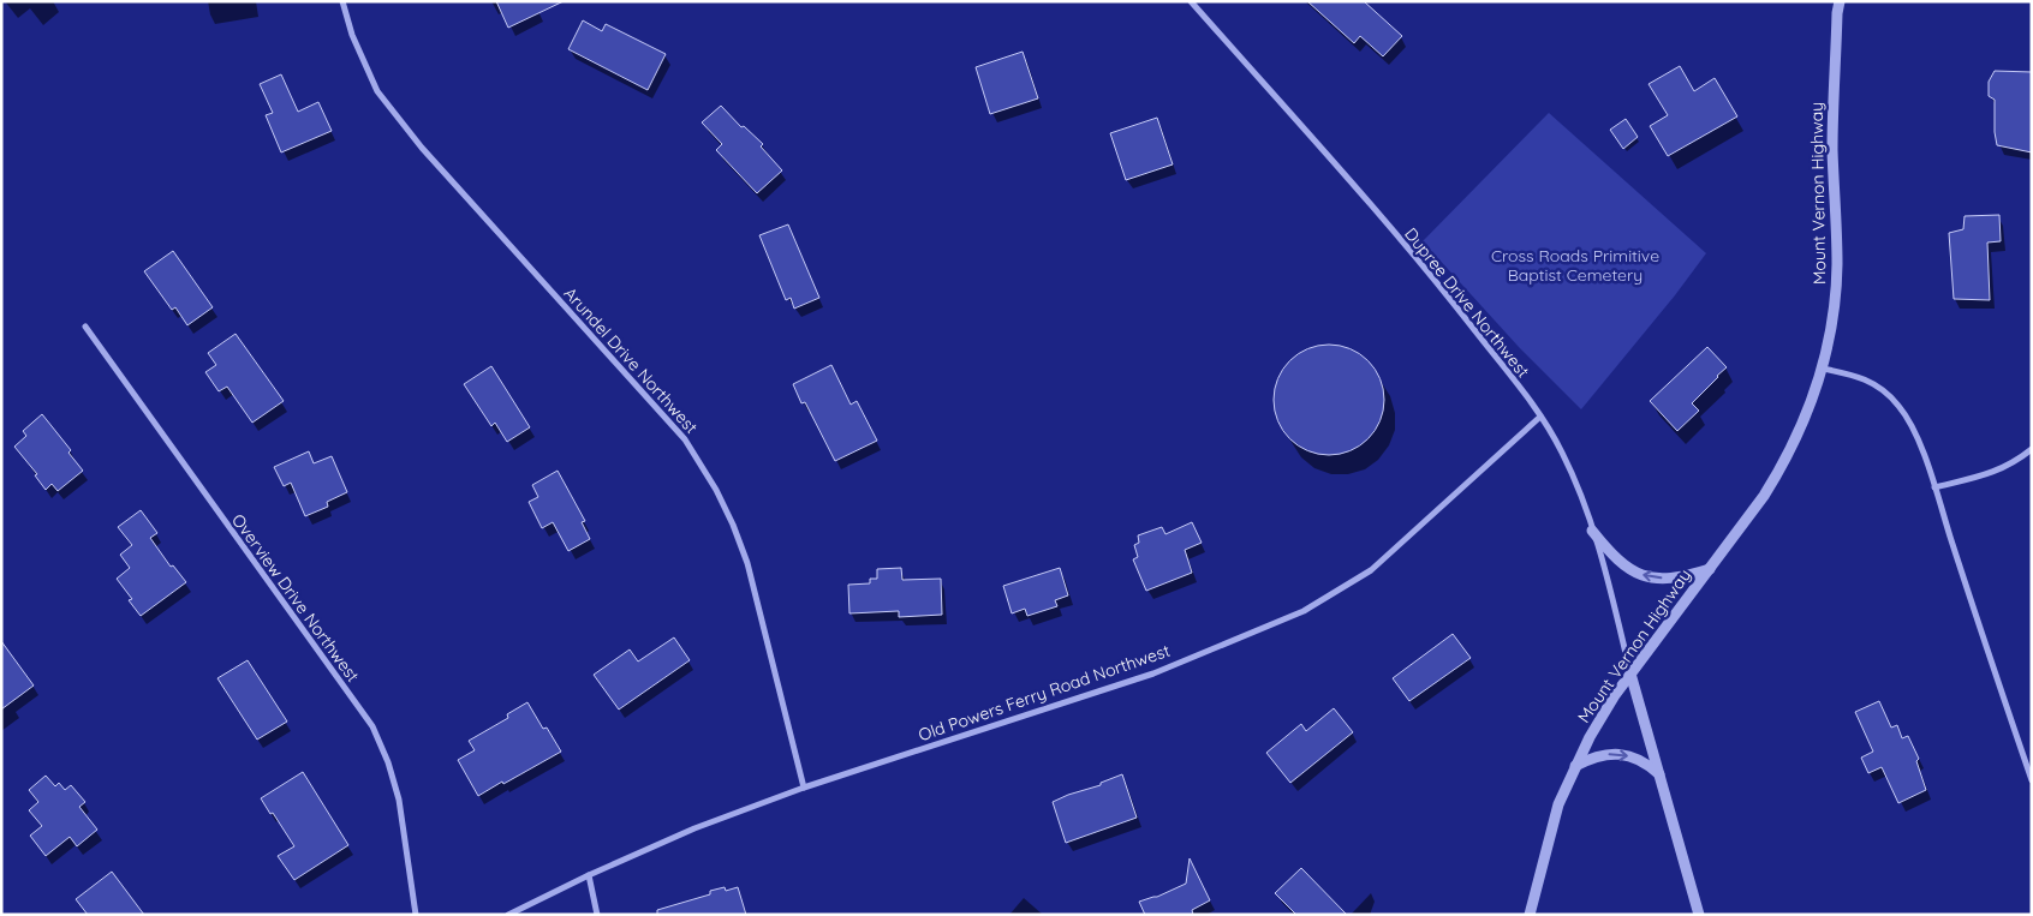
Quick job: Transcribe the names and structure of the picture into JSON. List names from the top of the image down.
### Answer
{
  "streets": {
    "street": [
      "Mount Vernon Highway",
      "Dupree Drive Northwest",
      "Arundel Drive Northwest",
      "Overview Drive Northwest",
      "Old Powers Ferry Road Northwest"
    ]
  },
  "crossings": [
    ["Mount Vernon Highway", "Dupree Drive Northwest"],
    ["Dupree Drive Northwest", "Old Powers Ferry Road Northwest"],
    ["Arundel Drive Northwest", "Old Powers Ferry Road Northwest"]
  ],
  "parks": ["Cross Roads Primitive Baptist Cemetery"]
}
